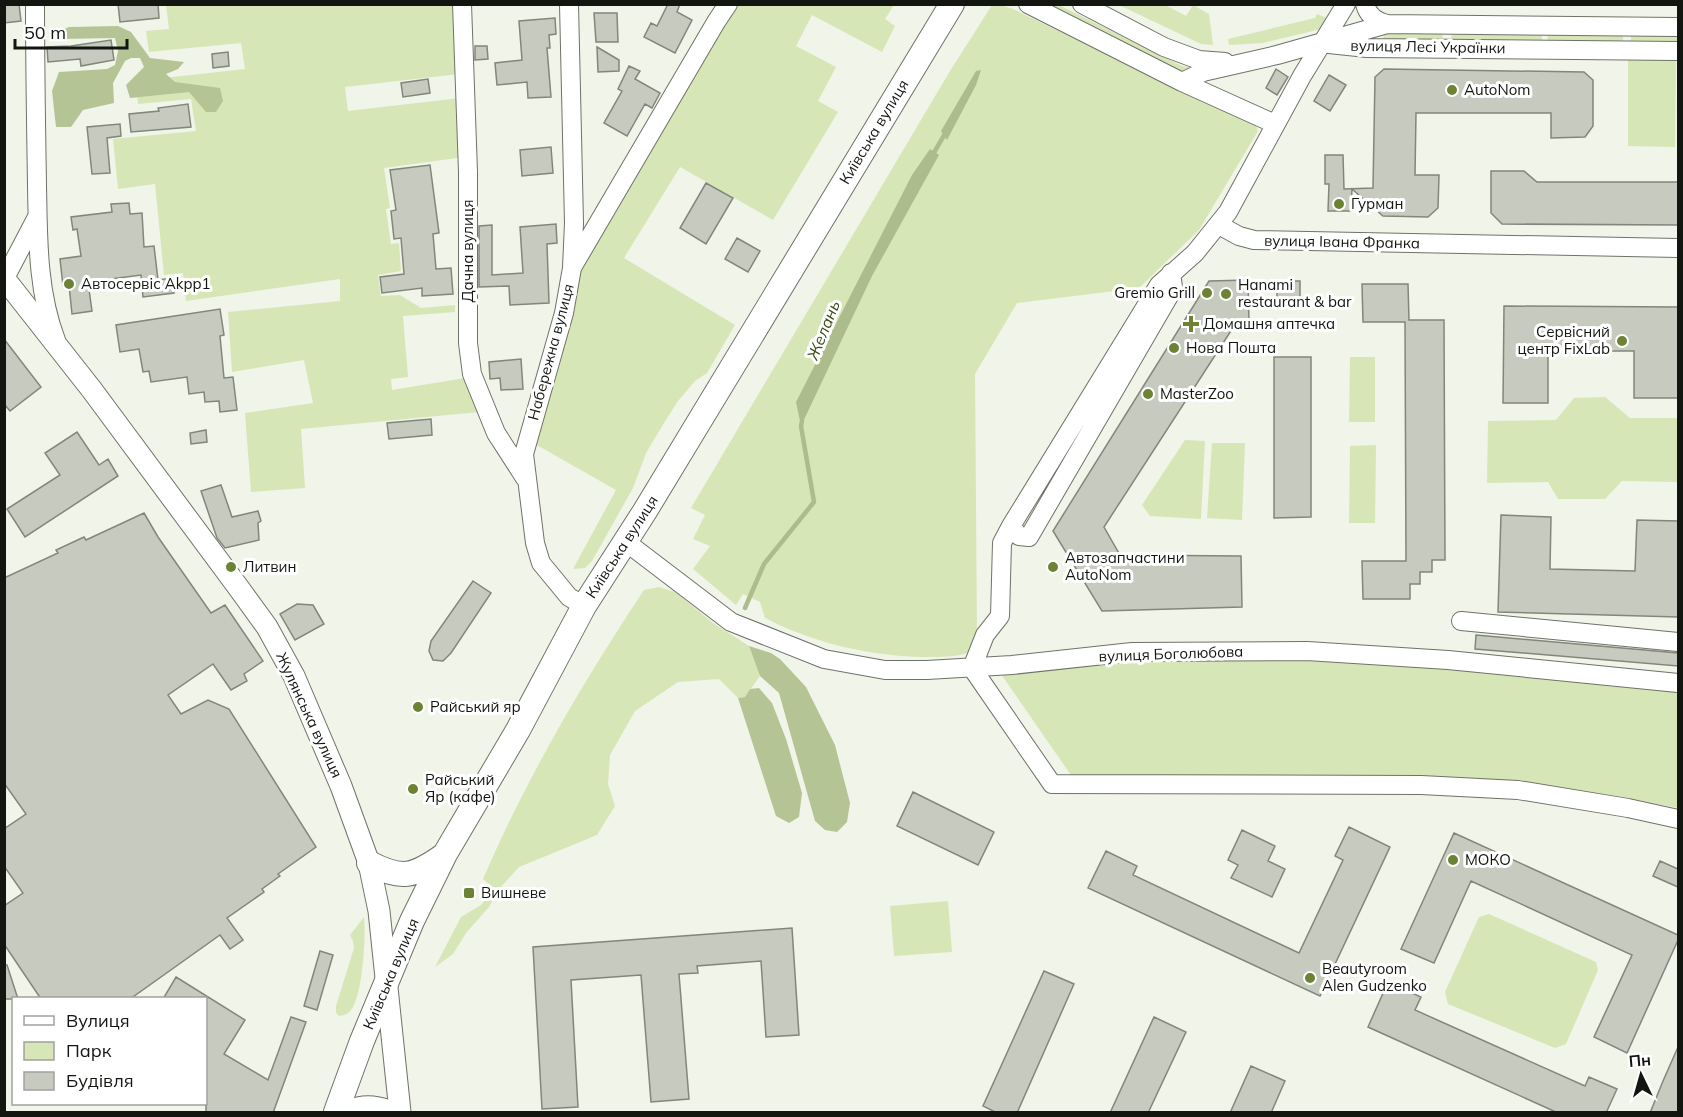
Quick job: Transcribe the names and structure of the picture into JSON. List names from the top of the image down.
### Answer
{
  "streets": {
    "main road": ["Київська вулиця"],
    "street": [
      "вулиця Лесі Українки",
      "вулиця Івана Франка",
      "Дачна вулиця",
      "Набережна вулиця",
      "вулиця Боголюбова",
      "Жулянська вулиця"
    ]
  },
  "crossings": [
    ["Київська вулиця", "Набережна вулиця"],
    ["Київська вулиця", "вулиця Боголюбова"],
    ["Київська вулиця", "Жулянська вулиця"],
    ["Дачна вулиця", "Набережна вулиця"]
  ],
  "water": ["Желань"],
  "places": {
    "other": [
      "AutoNom",
      "Гурман",
      "Автосервіс Akpp1",
      "Gremio Grill",
      "Hanami restaurant & bar",
      "Сервiсний центр FixLab",
      "Нова Пошта",
      "MasterZoo",
      "Литвин",
      "Автозапчастини AutoNom",
      "Райський яр",
      "Райський Яр (кафе)",
      "МОКО",
      "Beautyroom Alen Gudzenko"
    ],
    "health": ["Домашня аптечка"],
    "transit": ["Вишневе"]
  },
  "legend": ["Вулиця", "Парк", "Будівля"],
  "scale_bar": "50 m",
  "north": "top"
}
